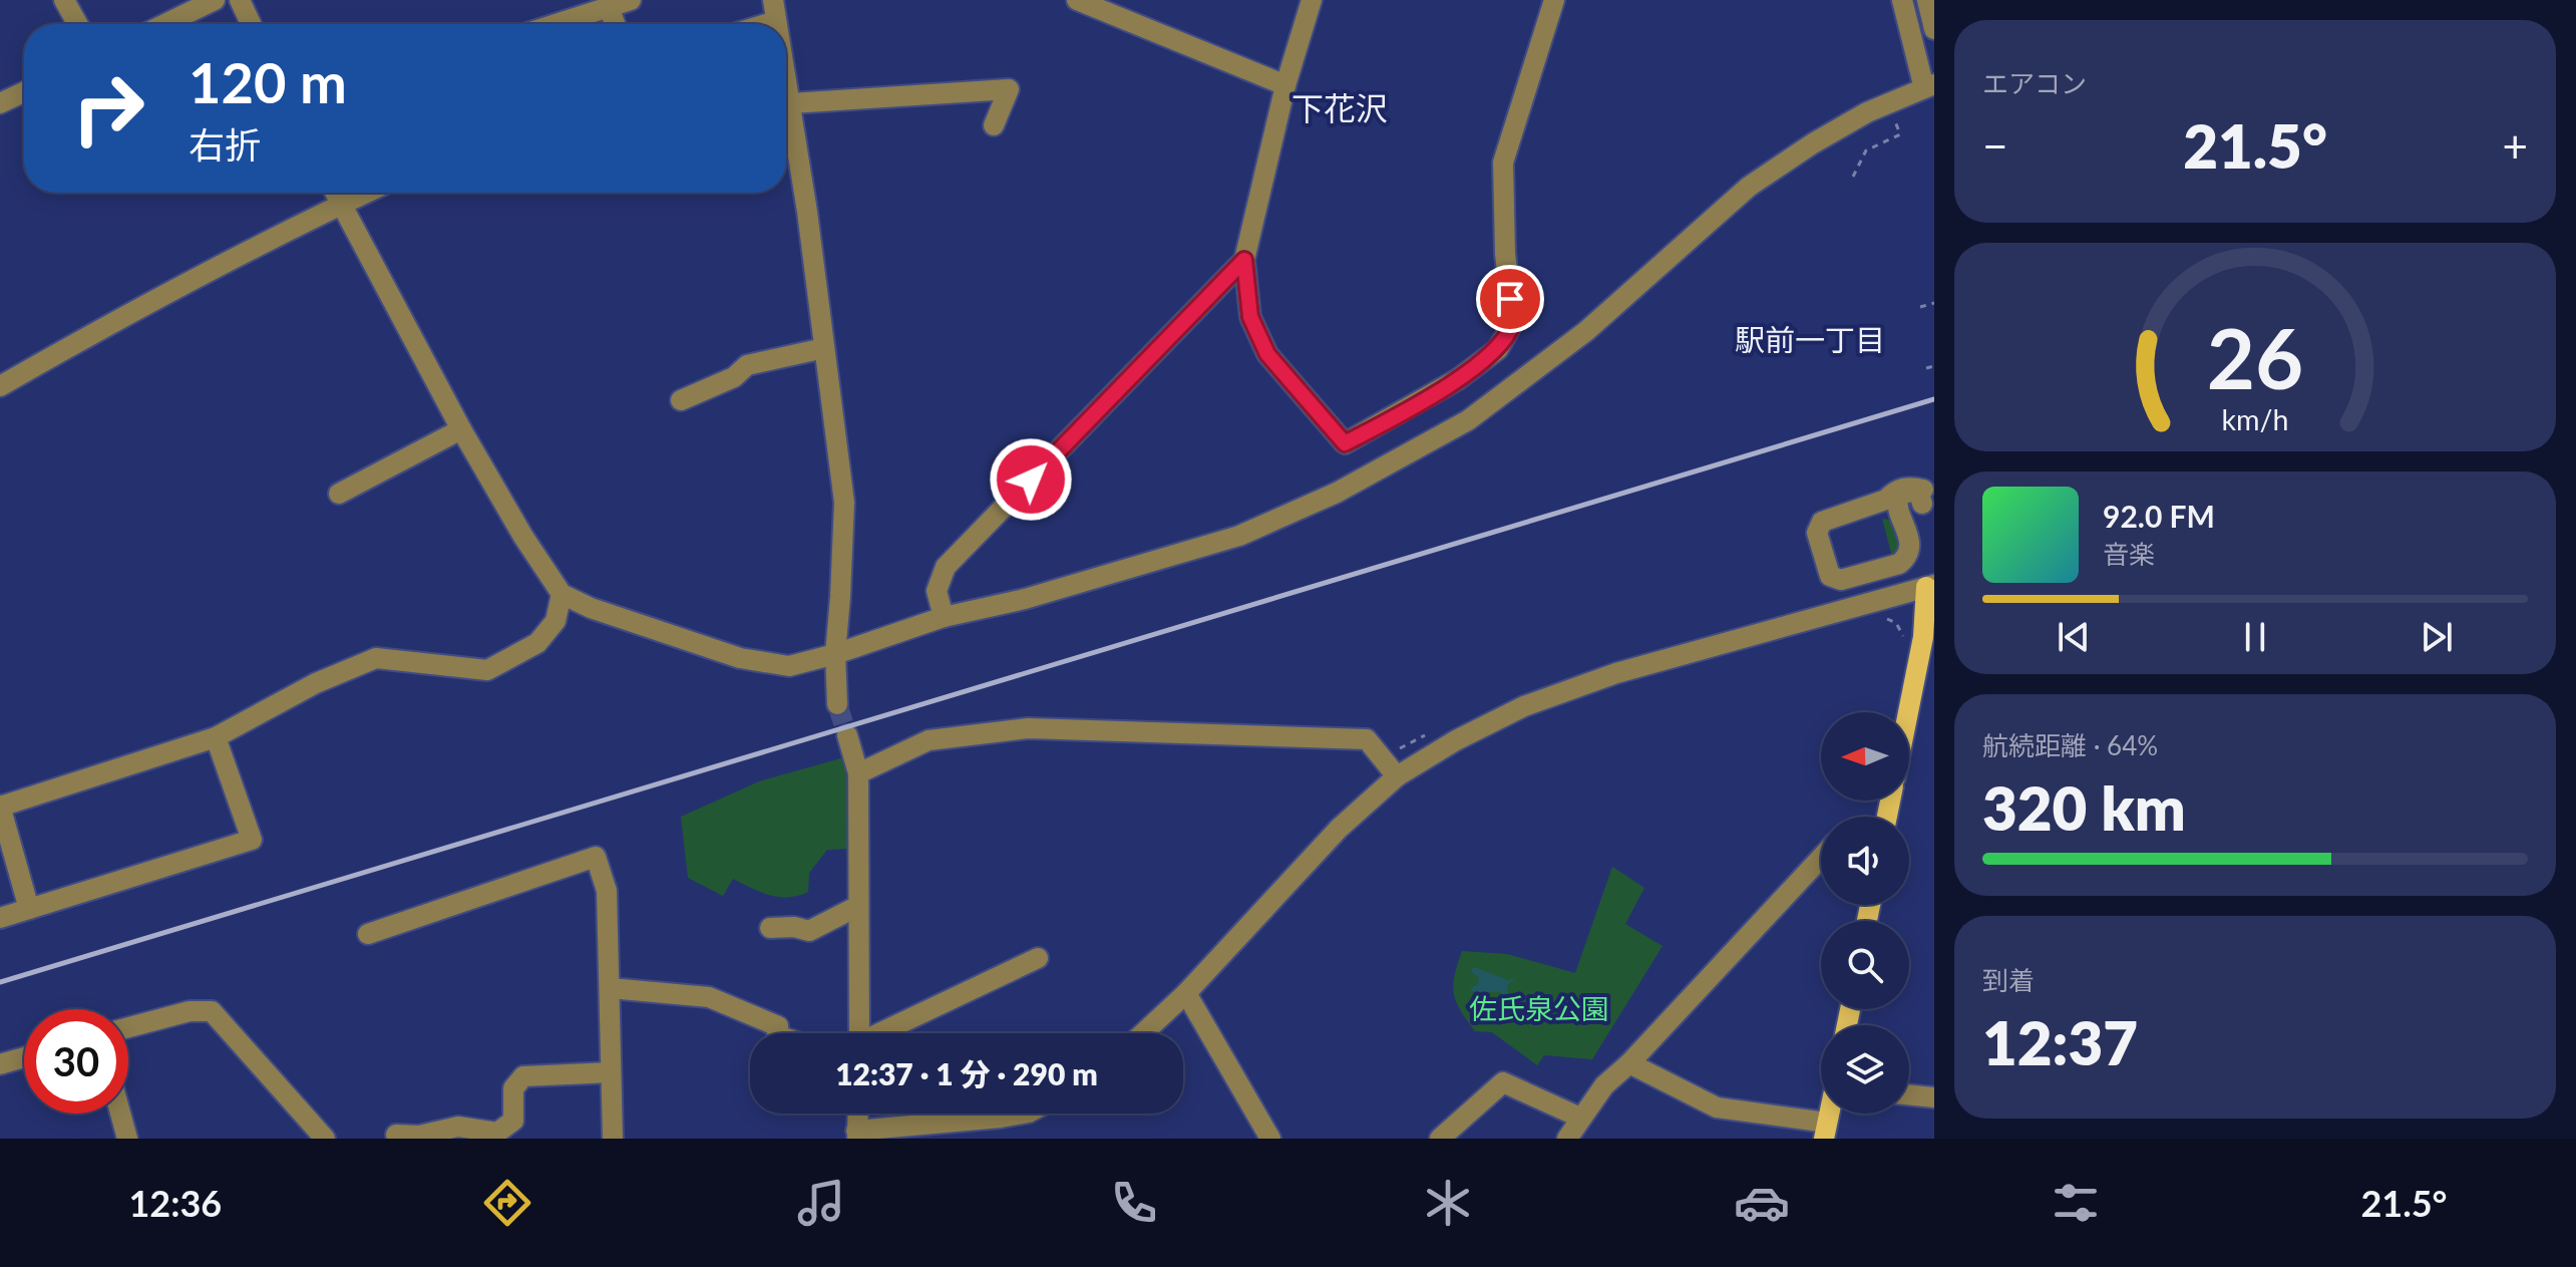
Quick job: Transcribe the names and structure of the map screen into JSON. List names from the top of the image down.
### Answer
{
  "districts": ["下花沢", "駅前一丁目"],
  "parks": ["佐氏泉公園"],
  "north": "left",
  "page": {
    "tile": [
      "エアコン",
      ["航続距離 · 64%", "320 km"],
      ["到着", "12:37"]
    ],
    "turn": ["120 m", "右折"],
    "heat": ["−", "21.5°", "+"],
    "song": ["92.0 FM", "音楽"],
    "limit": "30",
    "trip": "12:37 · 1 分 · 290 m",
    "tabs": ["12:36", "21.5°"],
    "gauge": ["26", "km/h"]
  }
}
